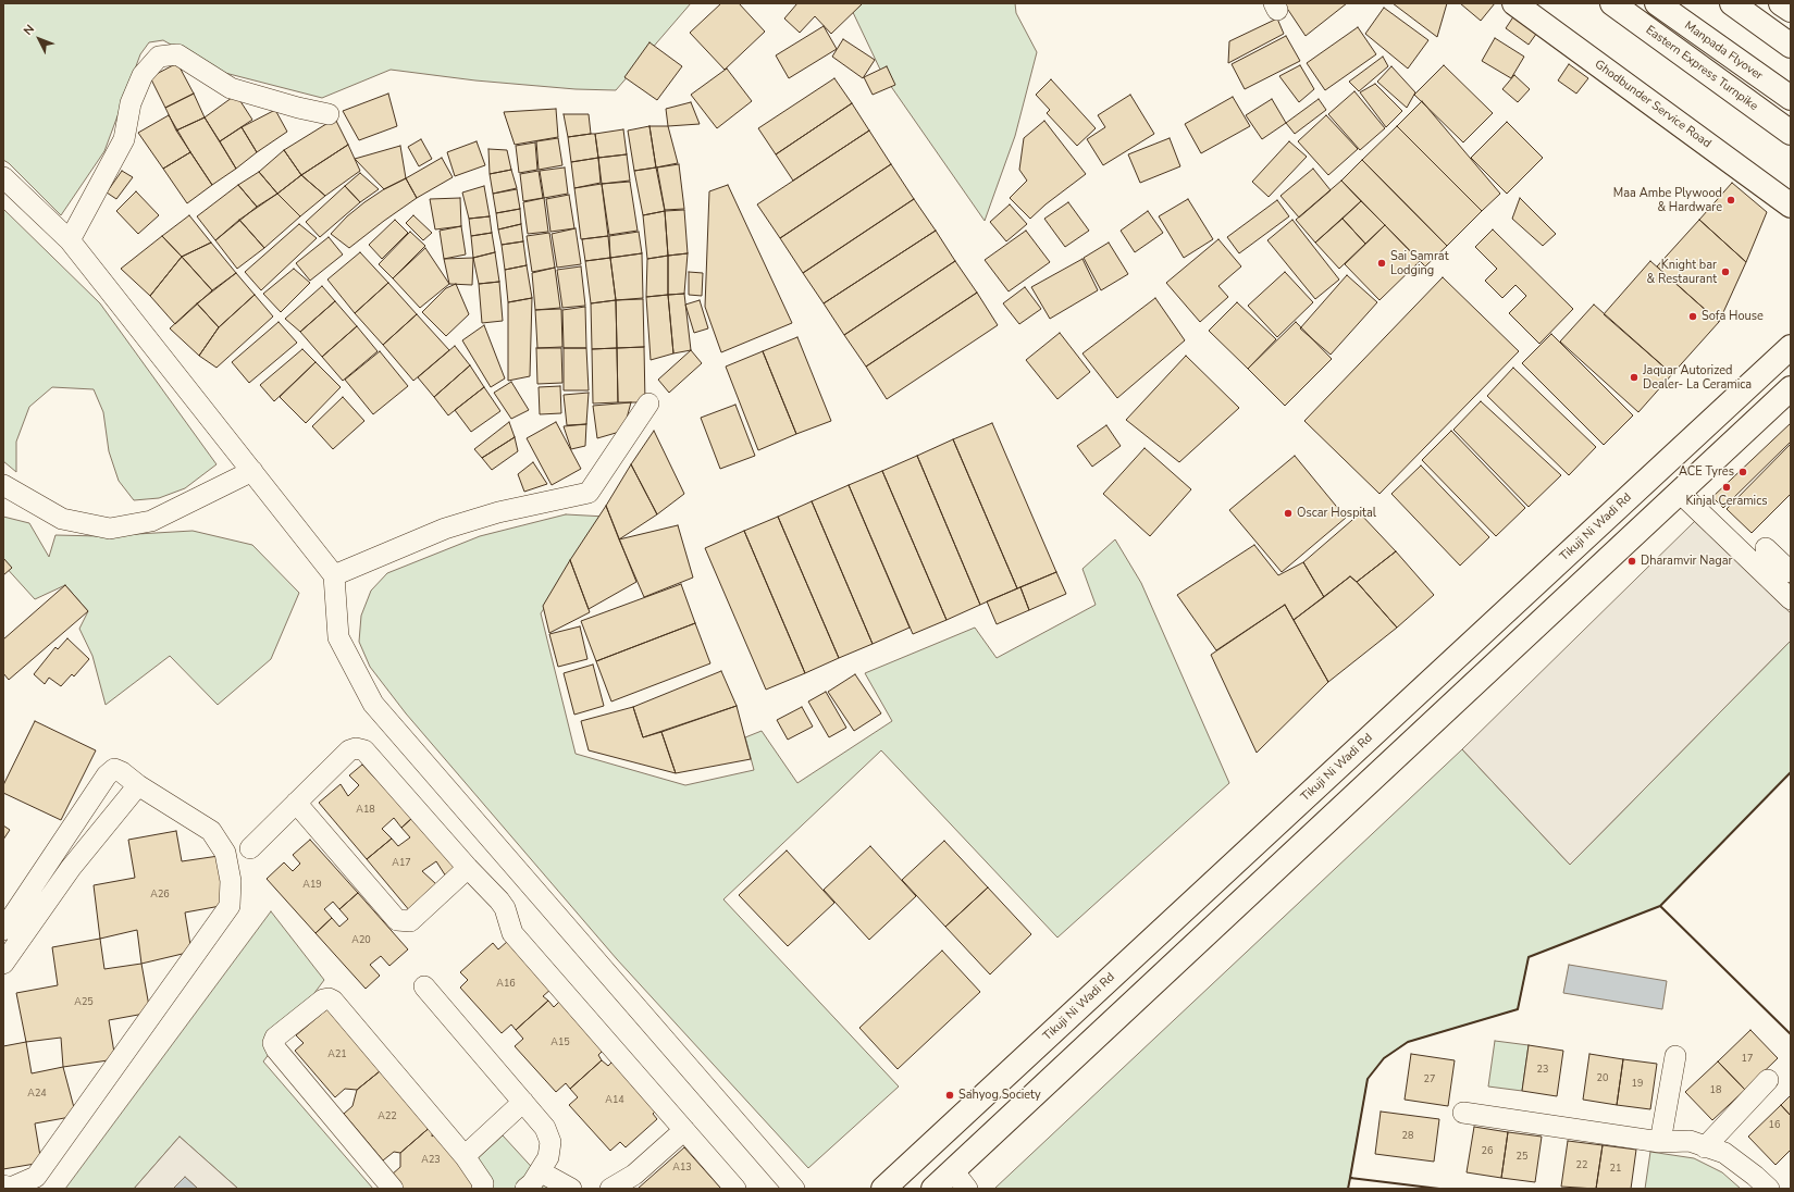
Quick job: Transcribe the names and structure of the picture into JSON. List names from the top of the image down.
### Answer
{
  "streets": {
    "main road": [
      "Manpada Flyover",
      "Eastern Express Turnpike",
      "Ghodbunder Service Road",
      "Tikuji Ni Wadi Rd"
    ]
  },
  "places": [
    "Maa Ambe Plywood & Hardware",
    "Sai Samrat Lodging",
    "Knight bar & Restaurant",
    "Sofa House",
    "Jaquar Autorized Dealer- La Ceramica",
    "ACE Tyres",
    "Kinjal Ceramics",
    "Oscar Hospital",
    "Dharamvir Nagar",
    "Sahyog Society"
  ],
  "house_numbers": [
    "A18",
    "A17",
    "A19",
    "A26",
    "A20",
    "A16",
    "A25",
    "A15",
    "A21",
    "17",
    "23",
    "20",
    "27",
    "19",
    "18",
    "A24",
    "A14",
    "A22",
    "16",
    "28",
    "26",
    "25",
    "A23",
    "22",
    "A13",
    "21"
  ],
  "north": "top left"
}
